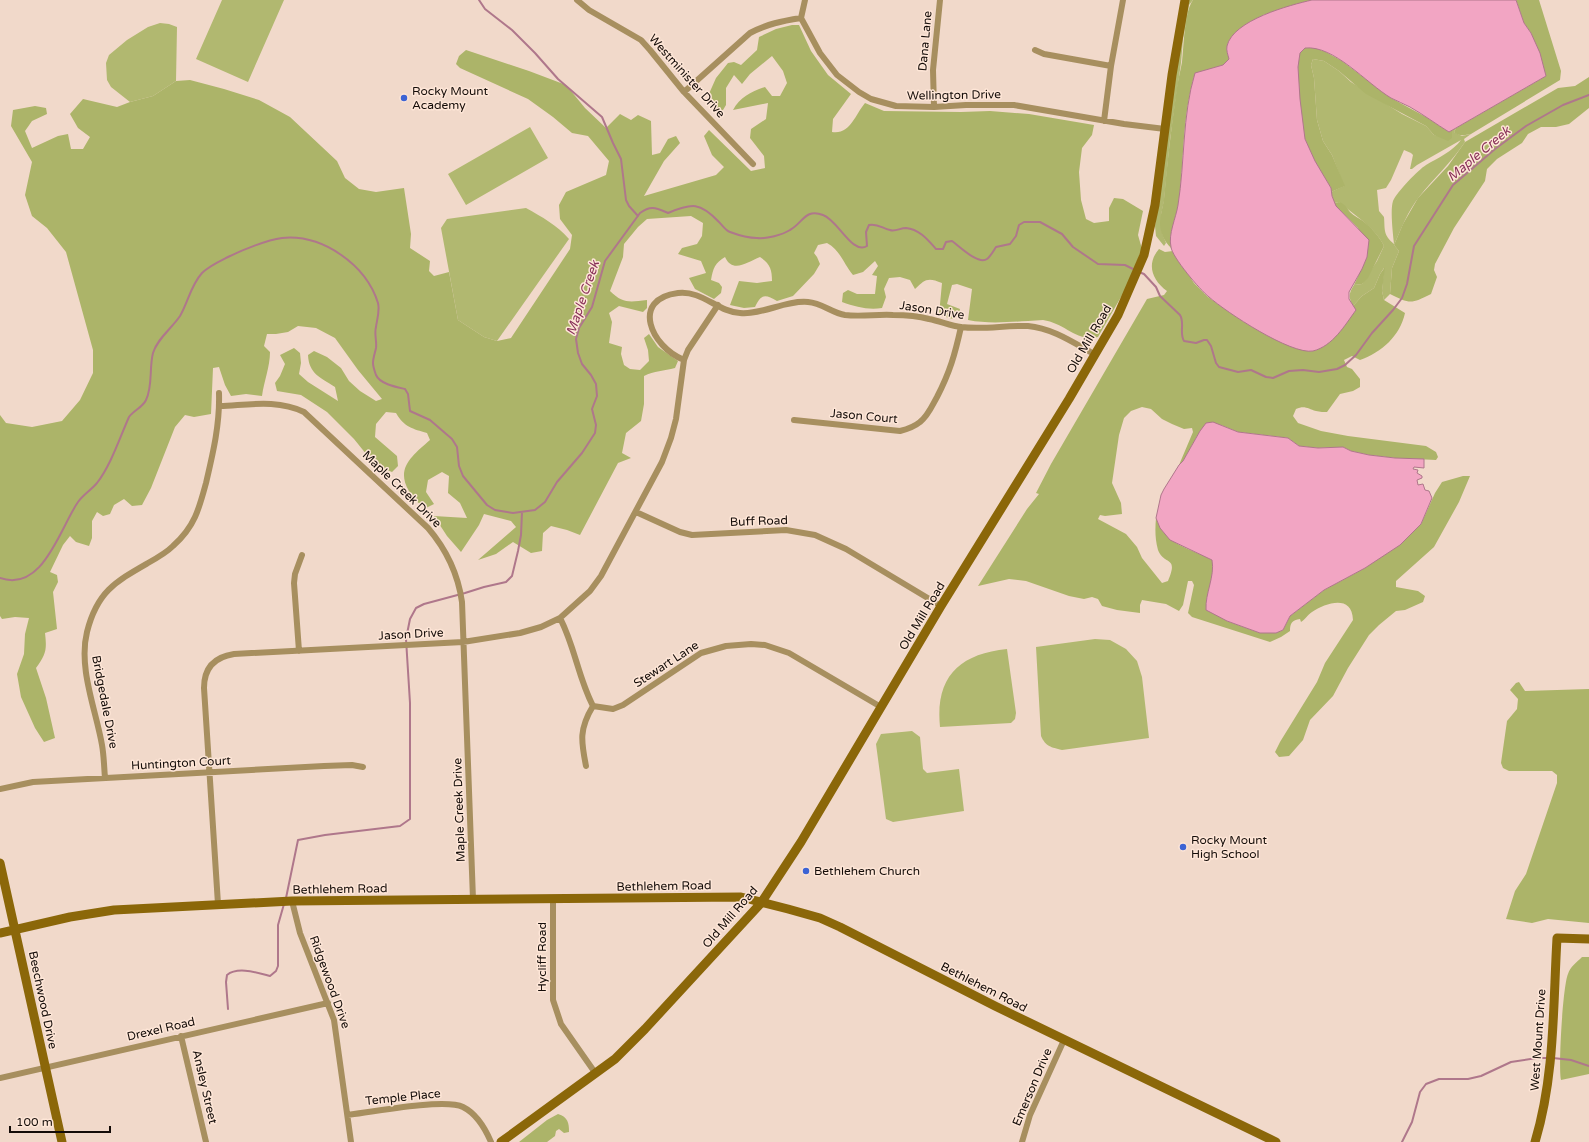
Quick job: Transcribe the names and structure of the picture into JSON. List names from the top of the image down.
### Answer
{
  "streets": {
    "main road": [
      "Old Mill Road",
      "Bethlehem Road",
      "Beechwood Drive",
      "West Mount Drive"
    ],
    "street": [
      "Dana Lane",
      "Westminister Drive",
      "Wellington Drive",
      "Jason Drive",
      "Jason Court",
      "Maple Creek Drive",
      "Buff Road",
      "Stewart Lane",
      "Bridgedale Drive",
      "Huntington Court",
      "Hycliff Road",
      "Ridgewood Drive",
      "Drexel Road",
      "Ansley Street",
      "Emerson Drive",
      "Temple Place"
    ]
  },
  "crossings": [
    ["Dana Lane", "Wellington Drive"],
    ["Wellington Drive", "Old Mill Road"],
    ["Jason Drive", "Old Mill Road"],
    ["Jason Drive", "Jason Court"],
    ["Jason Drive", "Maple Creek Drive"],
    ["Jason Drive", "Buff Road"],
    ["Jason Drive", "Huntington Court"],
    ["Jason Drive", "Bethlehem Road"],
    ["Old Mill Road", "Buff Road"],
    ["Old Mill Road", "Stewart Lane"],
    ["Old Mill Road", "Bethlehem Road"],
    ["Old Mill Road", "Hycliff Road"],
    ["Maple Creek Drive", "Bridgedale Drive"],
    ["Maple Creek Drive", "Bethlehem Road"],
    ["Bridgedale Drive", "Huntington Court"],
    ["Bethlehem Road", "Hycliff Road"],
    ["Bethlehem Road", "Ridgewood Drive"],
    ["Bethlehem Road", "Beechwood Drive"],
    ["Bethlehem Road", "Emerson Drive"],
    ["Ridgewood Drive", "Drexel Road"],
    ["Ridgewood Drive", "Temple Place"],
    ["Beechwood Drive", "Drexel Road"],
    ["Drexel Road", "Ansley Street"]
  ],
  "water": ["Maple Creek"],
  "places": ["Rocky Mount Academy", "Rocky Mount High School", "Bethlehem Church"],
  "scale_bar": "100 m"
}
